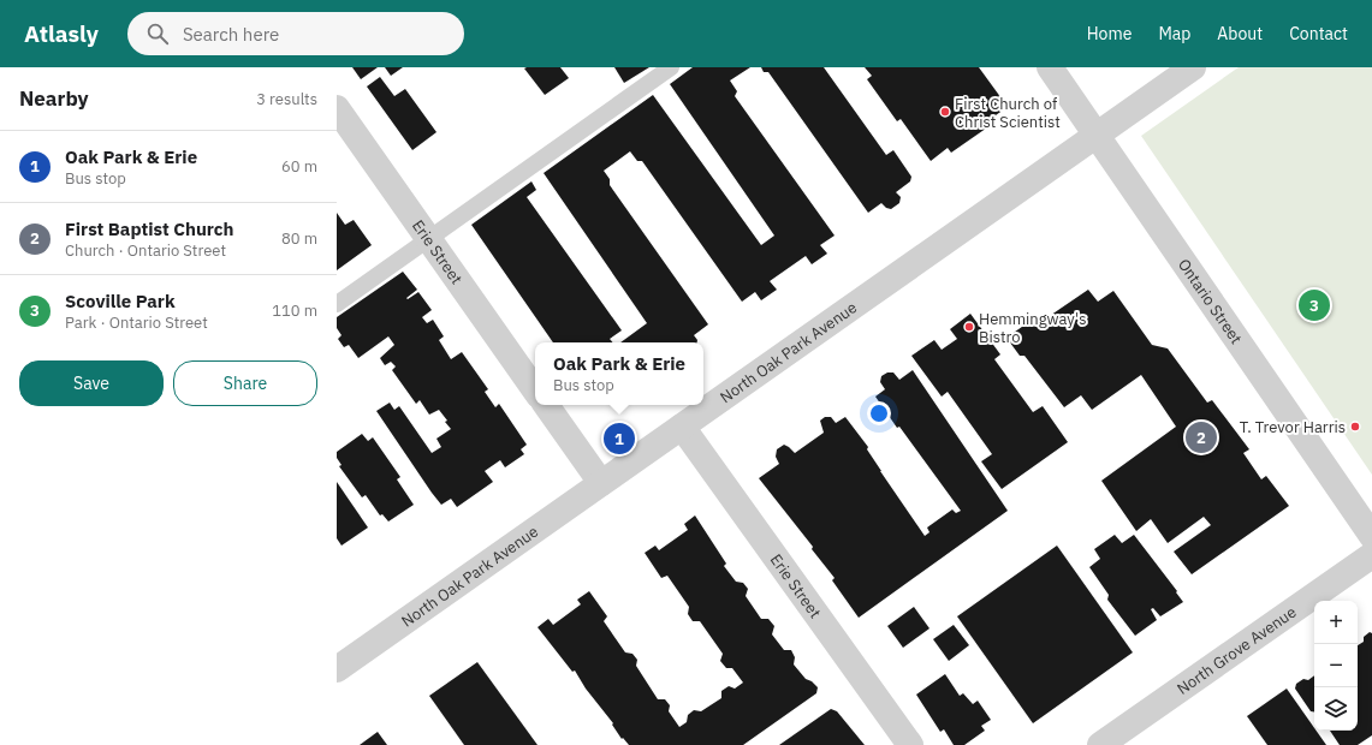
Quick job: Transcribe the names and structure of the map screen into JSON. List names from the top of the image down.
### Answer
{
  "streets": {
    "street": [
      "Erie Street",
      "Ontario Street",
      "North Oak Park Avenue",
      "North Grove Avenue"
    ]
  },
  "crossings": [
    ["Erie Street", "North Oak Park Avenue"],
    ["Ontario Street", "North Oak Park Avenue"]
  ],
  "places": ["First Church of Christ Scientist", "Hemmingway's Bistro", "T. Trevor Harris"],
  "page": {
    "header": "Atlasly",
    "search": "Search here",
    "nav": [
      "Home",
      "Map",
      "About",
      "Contact"
    ],
    "heading": ["Nearby", "3 results"],
    "list": [
      {
        "mark": "1",
        "name": "Oak Park & Erie",
        "note": "Bus stop",
        "value": "60 m"
      },
      {
        "mark": "2",
        "name": "First Baptist Church",
        "note": "Church · Ontario Street",
        "value": "80 m"
      },
      {
        "mark": "3",
        "name": "Scoville Park",
        "note": "Park · Ontario Street",
        "value": "110 m"
      }
    ],
    "pins": ["3", "2", "1"],
    "popup": ["Oak Park & Erie", "Bus stop"],
    "buttons": ["Save", "Share"],
    "map_buttons": ["+", "−"]
  }
}
